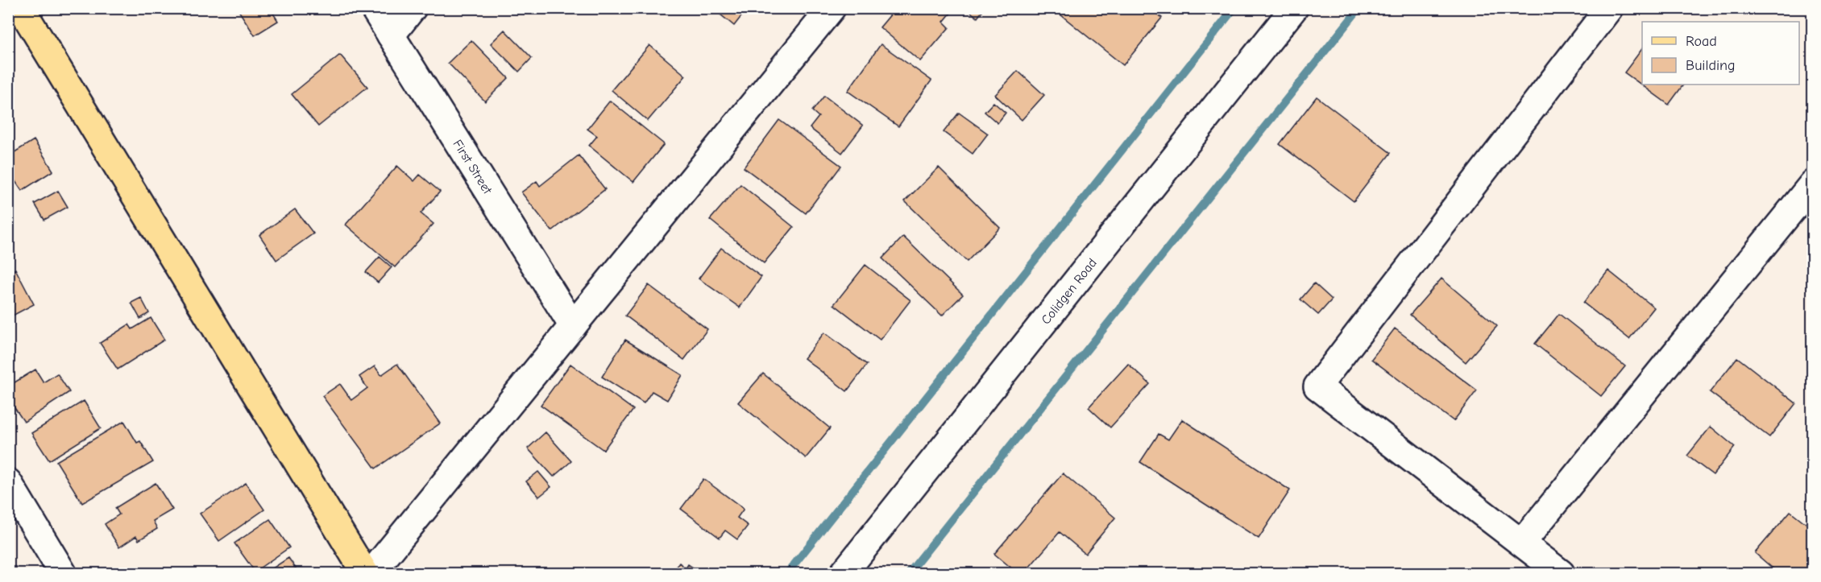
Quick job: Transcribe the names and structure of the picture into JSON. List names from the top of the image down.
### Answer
{
  "streets": {
    "street": ["First Street", "Colidgen Road"]
  },
  "legend": ["Road", "Building"]
}
